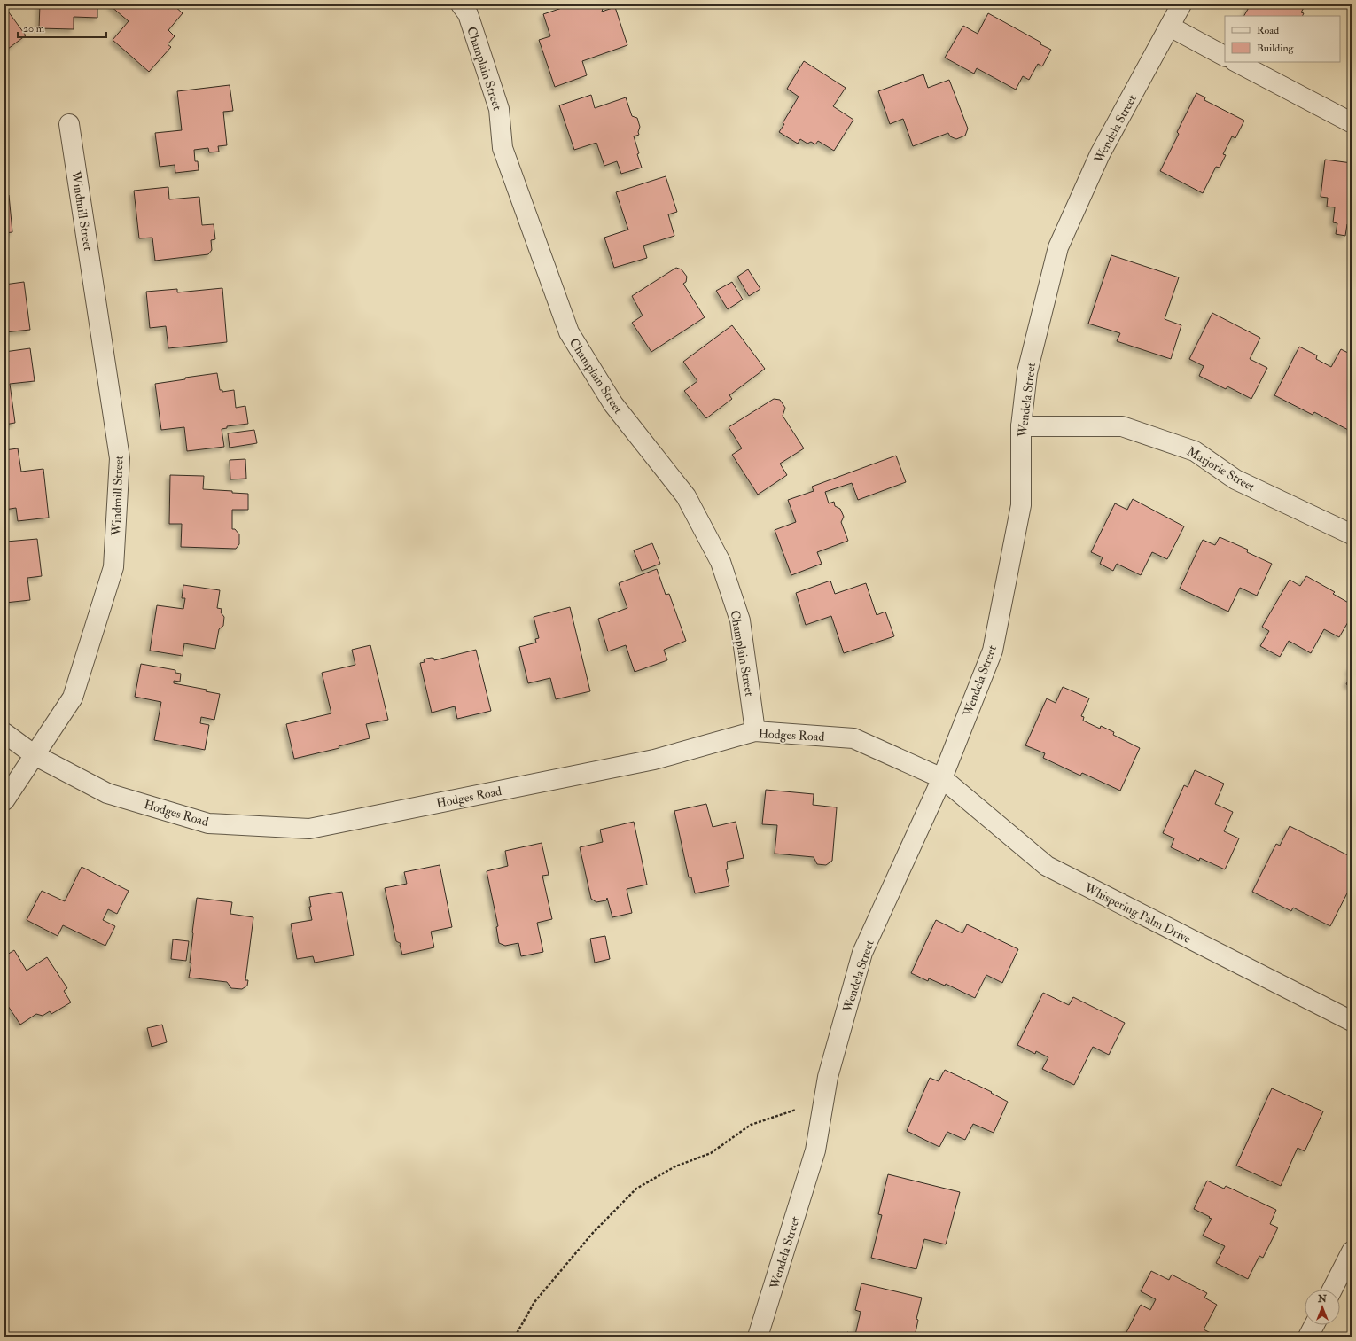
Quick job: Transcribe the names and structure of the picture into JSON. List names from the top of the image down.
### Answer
{
  "streets": {
    "street": [
      "Champlain Street",
      "Wendela Street",
      "Windmill Street",
      "Marjorie Street",
      "Hodges Road",
      "Whispering Palm Drive"
    ]
  },
  "crossings": [
    ["Champlain Street", "Hodges Road"],
    ["Wendela Street", "Marjorie Street"],
    ["Wendela Street", "Hodges Road"],
    ["Wendela Street", "Whispering Palm Drive"],
    ["Windmill Street", "Hodges Road"],
    ["Hodges Road", "Whispering Palm Drive"]
  ],
  "legend": ["Road", "Building"],
  "scale_bar": "20 m",
  "north": "top"
}
